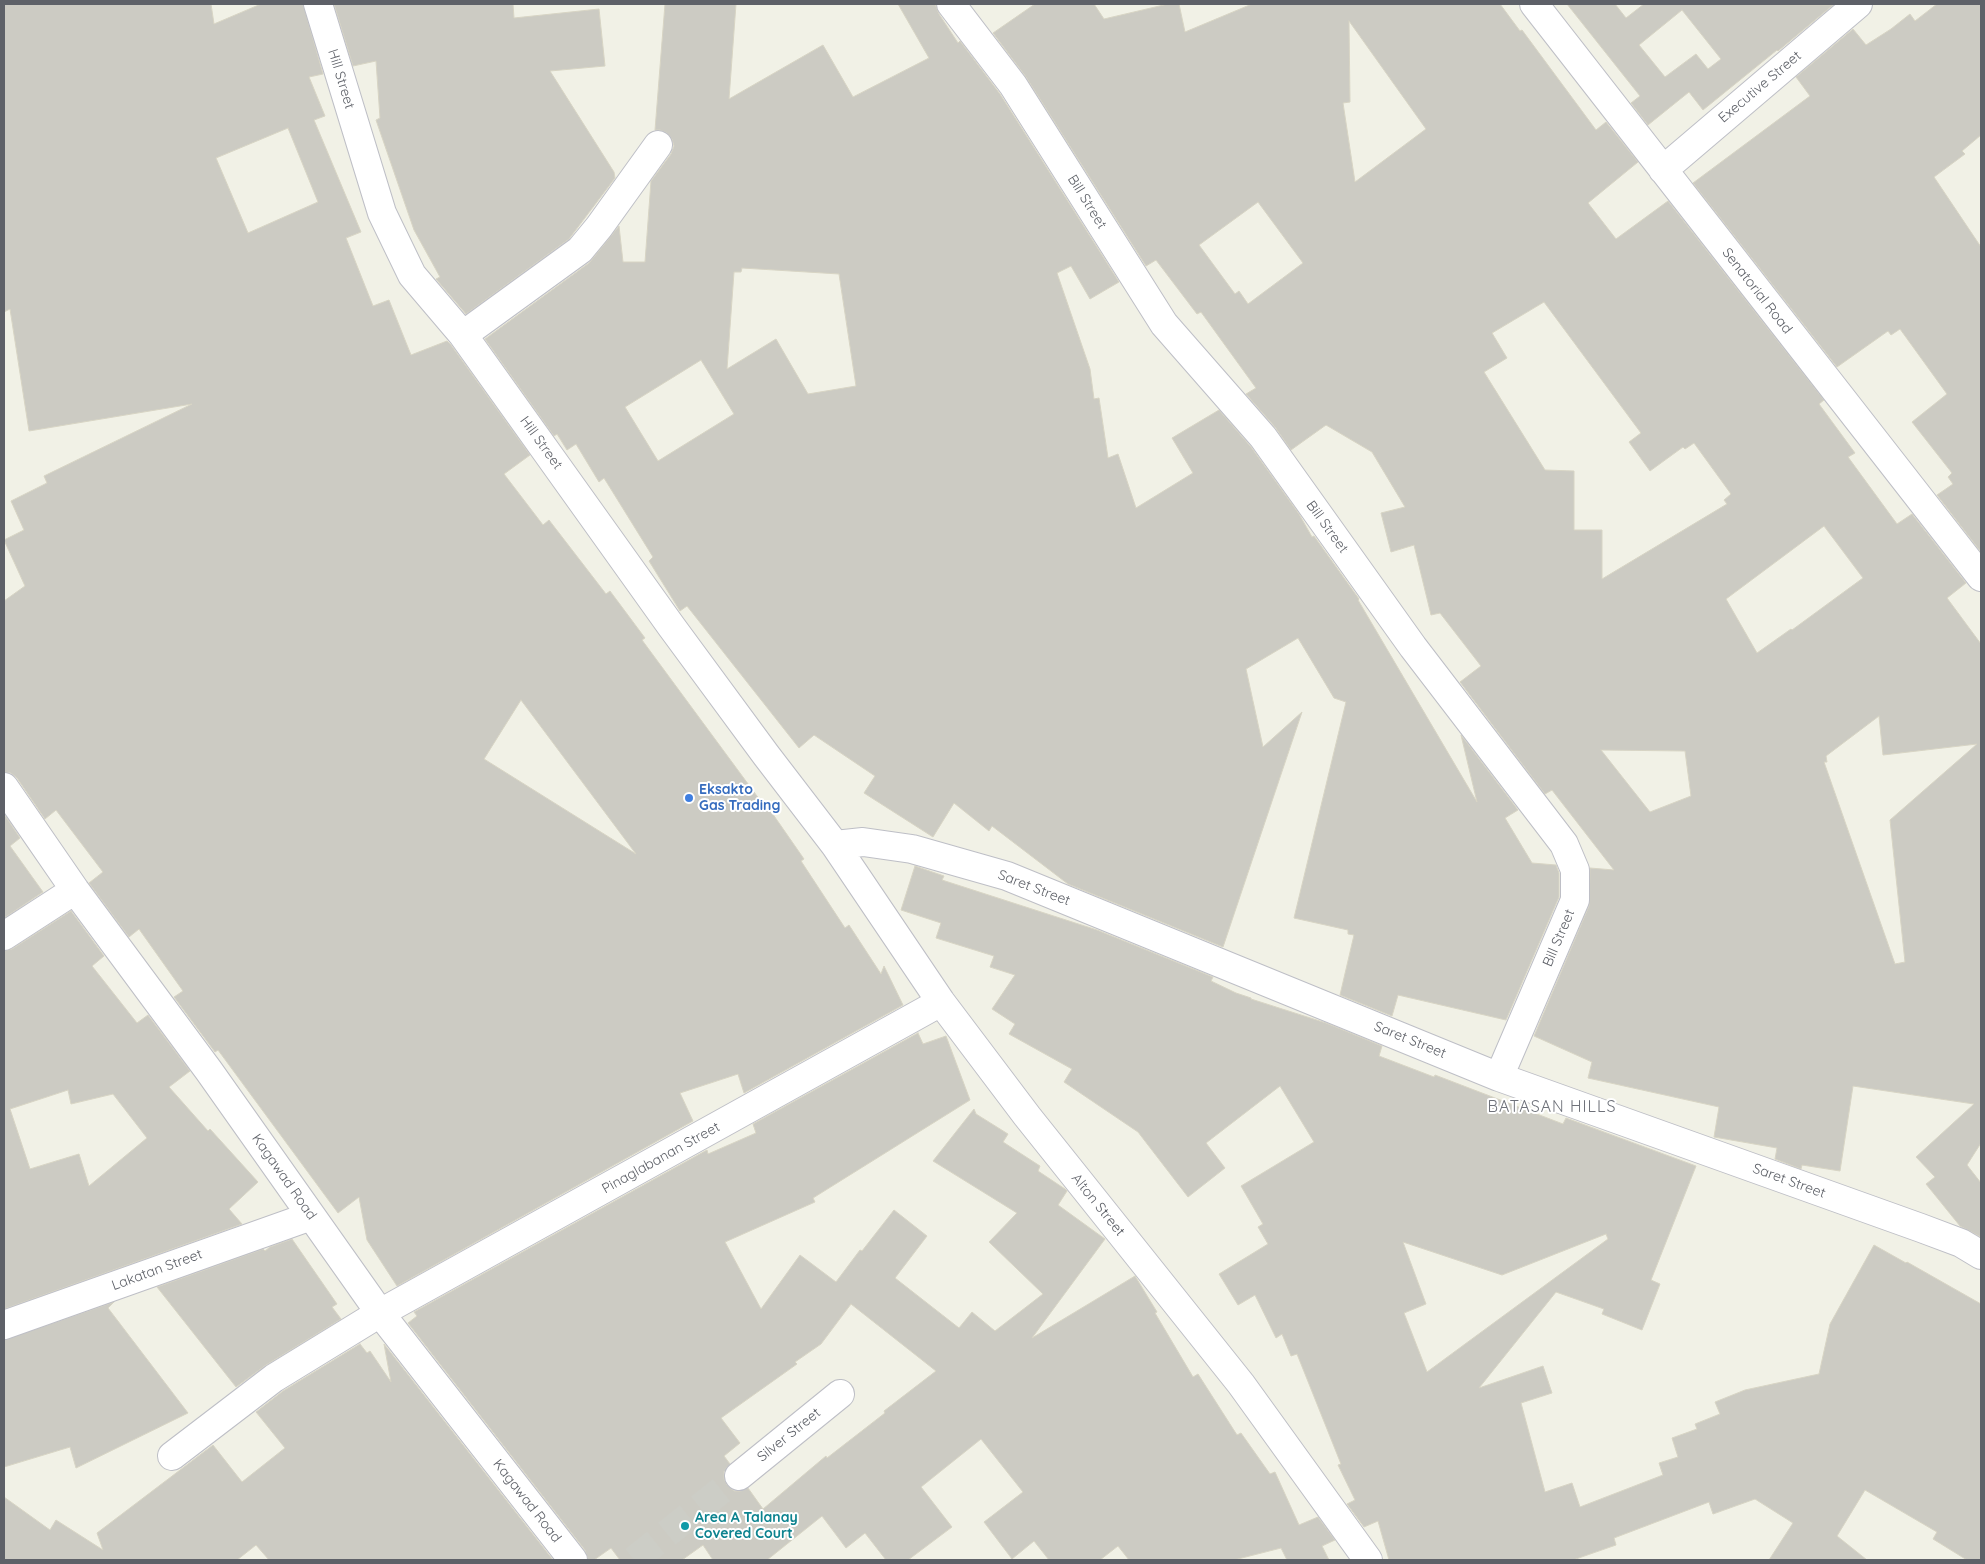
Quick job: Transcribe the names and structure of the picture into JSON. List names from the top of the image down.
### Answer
{
  "streets": {
    "street": [
      "Hill Street",
      "Executive Street",
      "Bill Street",
      "Senatorial Road",
      "Saret Street",
      "Pinaglabanan Street",
      "Kagawad Road",
      "Alton Street",
      "Lakatan Street",
      "Silver Street"
    ]
  },
  "crossings": [
    ["Hill Street", "Saret Street"],
    ["Hill Street", "Alton Street"],
    ["Executive Street", "Senatorial Road"],
    ["Bill Street", "Saret Street"],
    ["Saret Street", "Alton Street"],
    ["Pinaglabanan Street", "Kagawad Road"],
    ["Pinaglabanan Street", "Alton Street"],
    ["Kagawad Road", "Lakatan Street"]
  ],
  "districts": ["BATASAN HILLS"],
  "places": ["Eksakto Gas Trading", "Area A Talanay Covered Court"]
}
